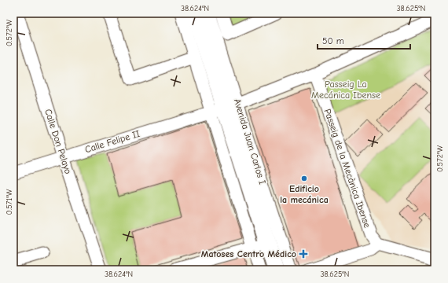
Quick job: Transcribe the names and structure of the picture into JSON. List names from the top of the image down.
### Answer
{
  "streets": {
    "main road": ["Avenida Juan Carlos I"],
    "street": ["Calle Don Pelayo", "Calle Felipe II", "Passeig de la Mecànica Ibense"]
  },
  "crossings": [
    ["Calle Don Pelayo", "Calle Felipe II"],
    ["Calle Felipe II", "Avenida Juan Carlos I"],
    ["Calle Felipe II", "Passeig de la Mecànica Ibense"]
  ],
  "parks": ["Passeig La Mecánica Ibense"],
  "places": {
    "other": ["Edificio la mecánica"],
    "health": ["Matoses Centro Médico"]
  },
  "scale_bar": "50 m",
  "coordinates": [
    "38.624°N",
    "38.625°N",
    "0.572°W",
    "0.571°W"
  ]
}
